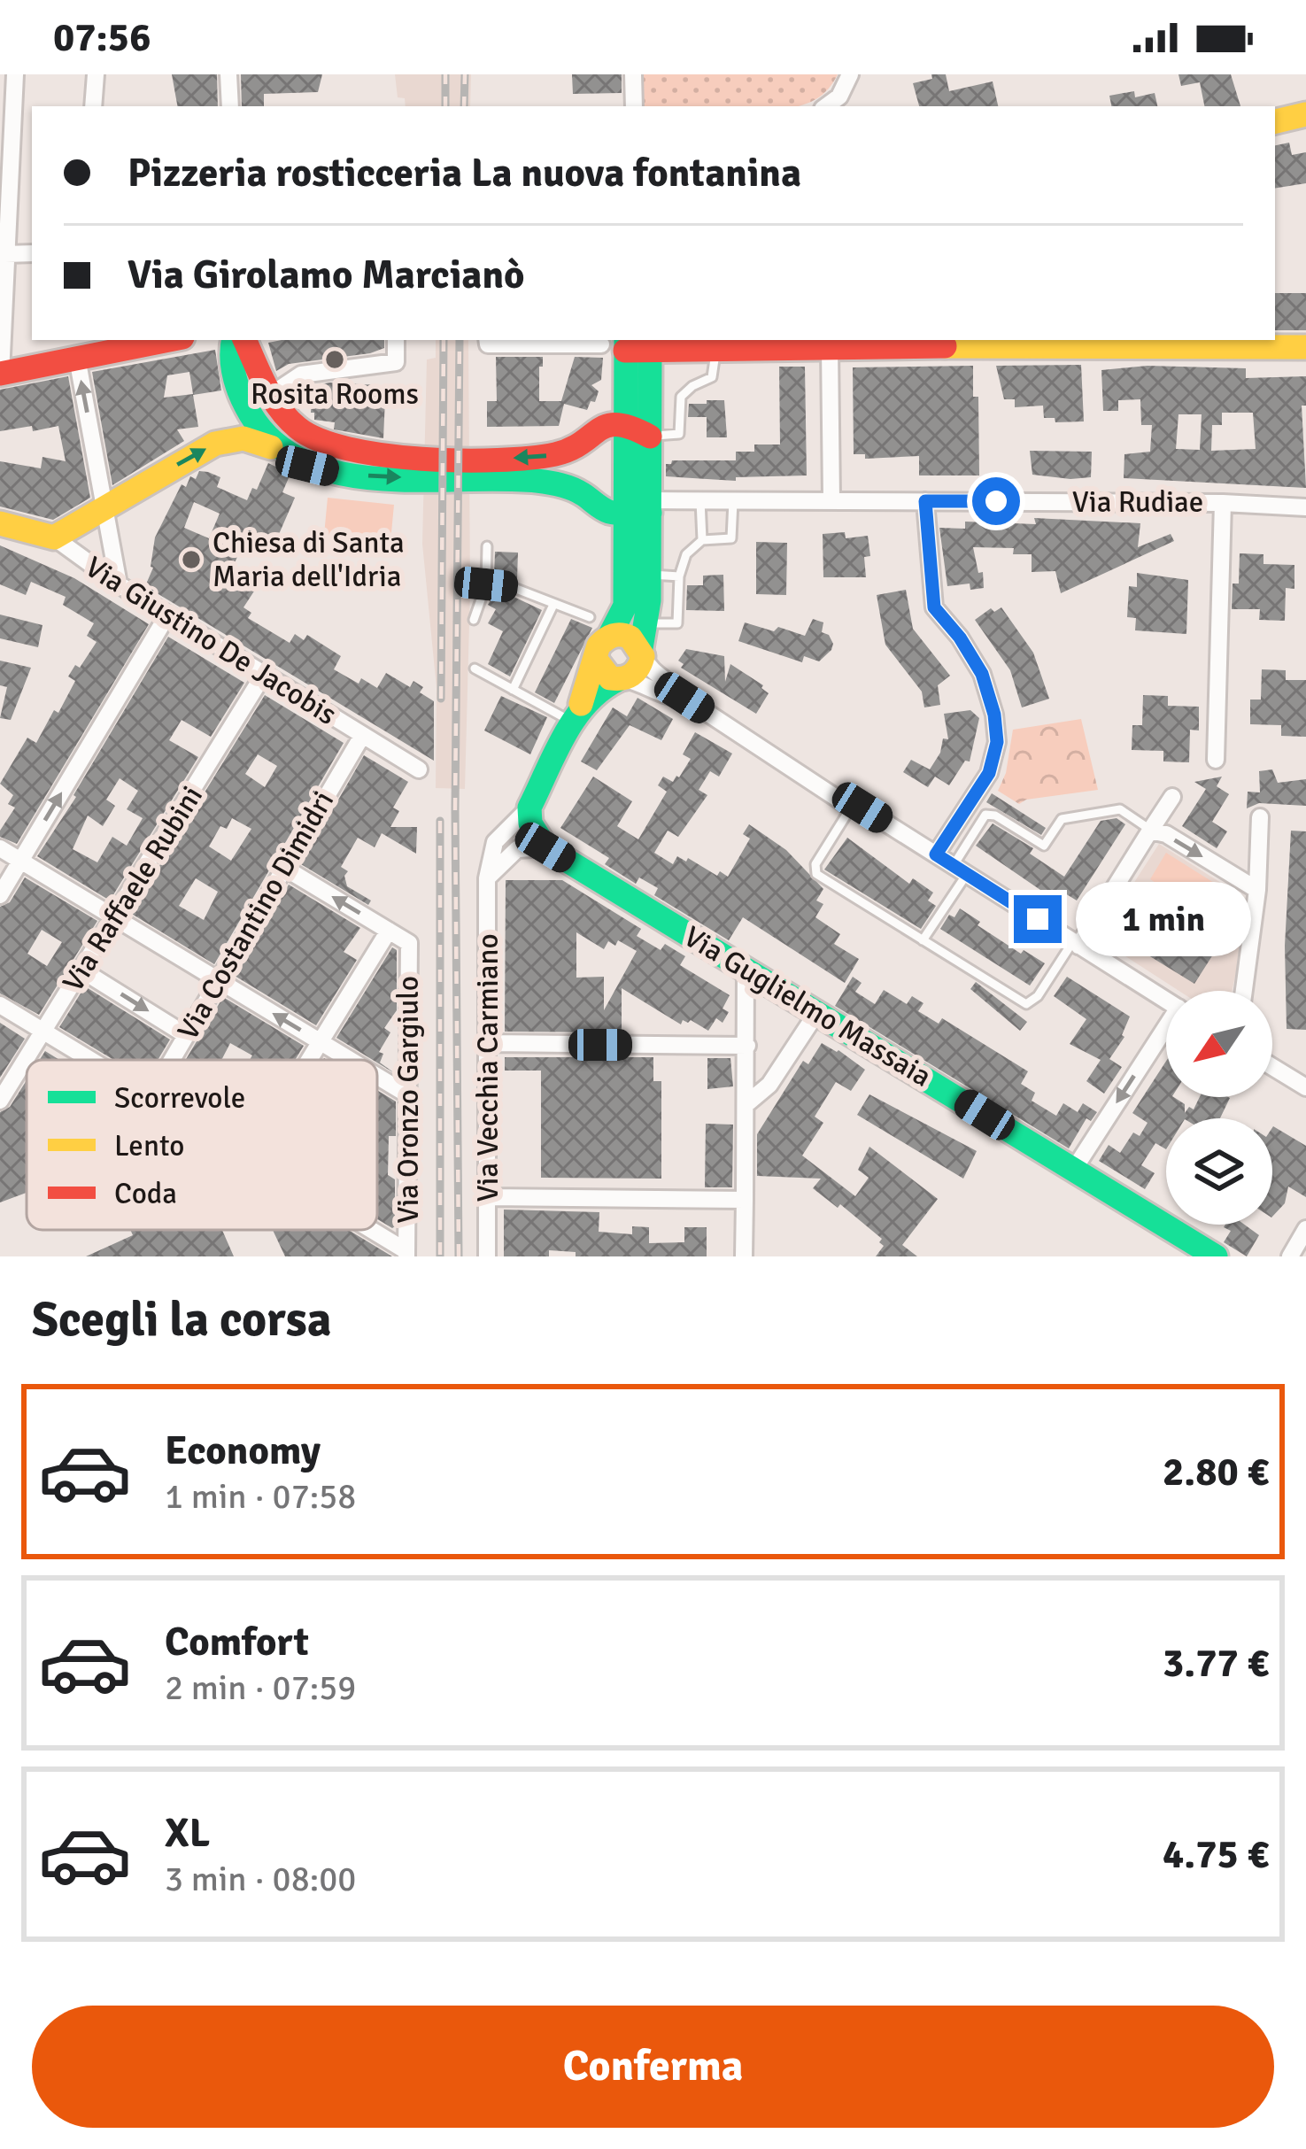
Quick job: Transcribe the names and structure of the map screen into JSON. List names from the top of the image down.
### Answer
{
  "streets": {
    "main road": ["Via Giustino De Jacobis", "Via Guglielmo Massaia"],
    "street": [
      "Via Rudiae",
      "Via Raffaele Rubini",
      "Via Costantino Dimidri",
      "Via Vecchia Carmiano",
      "Via Oronzo Gargiulo"
    ]
  },
  "crossings": [
    ["Via Giustino De Jacobis", "Via Raffaele Rubini"],
    ["Via Giustino De Jacobis", "Via Costantino Dimidri"],
    ["Via Guglielmo Massaia", "Via Vecchia Carmiano"]
  ],
  "places": ["Rosita Rooms", "Chiesa di Santa Maria dell'Idria"],
  "legend": ["Scorrevole", "Lento", "Coda"],
  "north": "bottom left",
  "page": {
    "status": "07:56",
    "banner": ["Pizzeria rosticceria La nuova fontanina", "Via Girolamo Marcianò"],
    "bubble": "1 min",
    "heading": "Scegli la corsa",
    "list": [
      {
        "name": "Economy",
        "note": "1 min · 07:58",
        "value": "2.80 €"
      },
      {
        "name": "Comfort",
        "note": "2 min · 07:59",
        "value": "3.77 €"
      },
      {
        "name": "XL",
        "note": "3 min · 08:00",
        "value": "4.75 €"
      }
    ],
    "buttons": "Conferma"
  }
}
